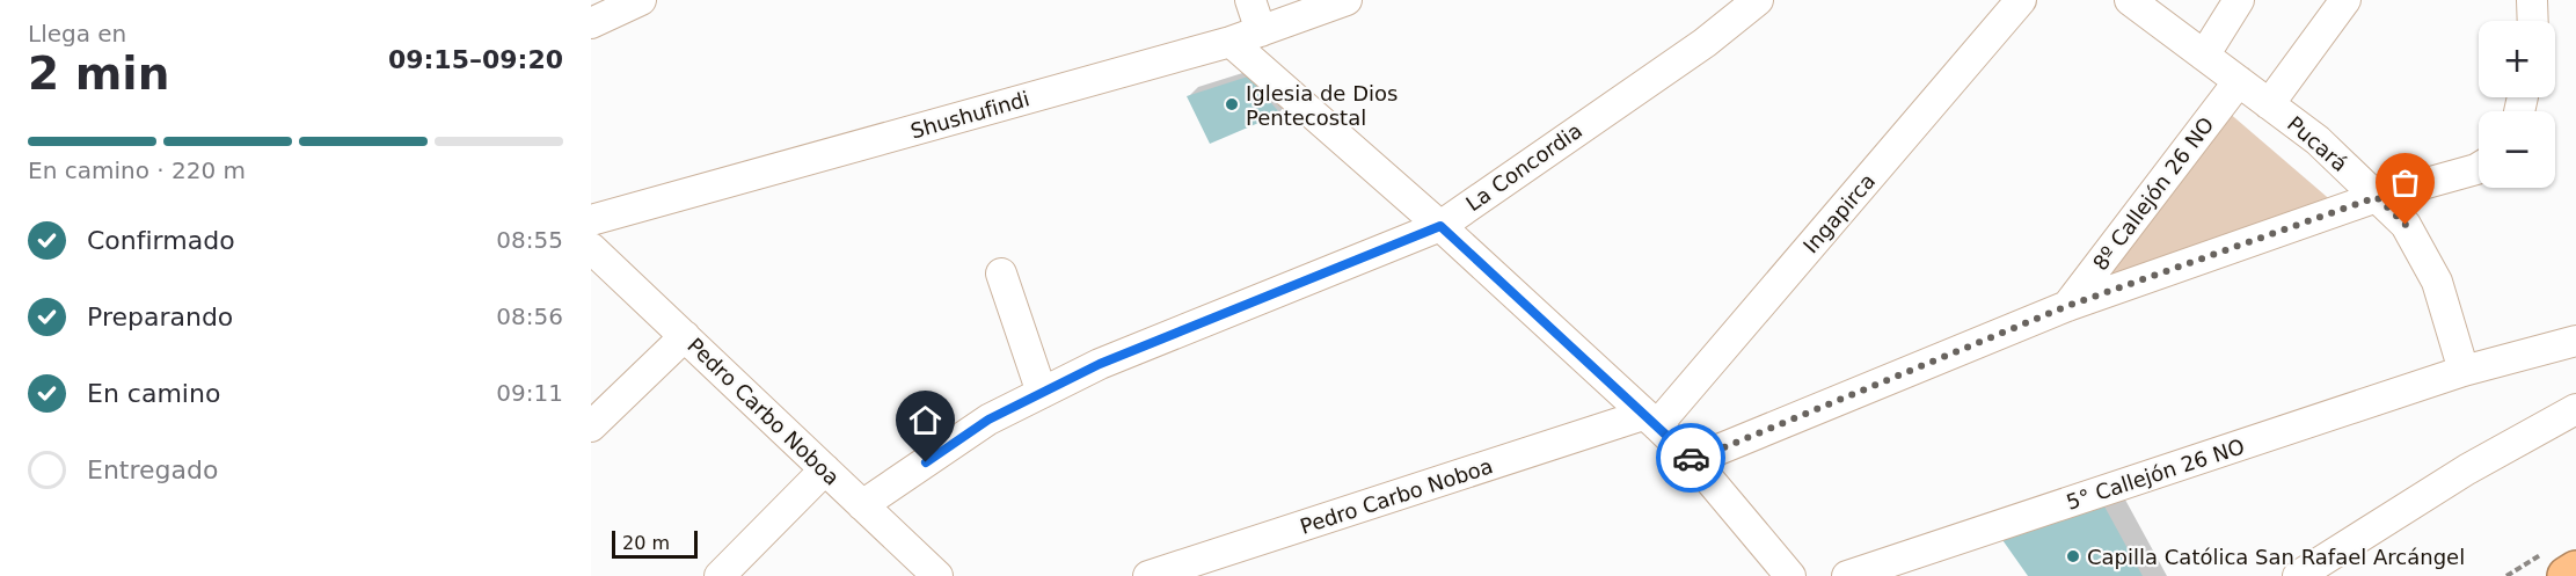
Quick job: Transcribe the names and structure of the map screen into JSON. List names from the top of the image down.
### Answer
{
  "streets": {
    "street": [
      "Shushufindi",
      "Pucará",
      "La Concordia",
      "8º Callejón 26 NO",
      "Ingapirca",
      "Pedro Carbo Noboa",
      "5° Callejón 26 NO"
    ]
  },
  "crossings": [
    ["Pucará", "8º Callejón 26 NO"],
    ["Pucará", "5° Callejón 26 NO"],
    ["La Concordia", "Pedro Carbo Noboa"],
    ["Ingapirca", "Pedro Carbo Noboa"]
  ],
  "places": ["Iglesia de Dios Pentecostal", "Capilla Católica San Rafael Arcángel"],
  "scale_bar": "20 m",
  "page": {
    "heading": ["2 min", "Llega en", "09:15–09:20"],
    "map_buttons": ["+", "−"],
    "bar": "En camino · 220 m",
    "list": [
      ["Confirmado", "08:55"],
      ["Preparando", "08:56"],
      ["En camino", "09:11"],
      "Entregado"
    ],
    "scale": "20 m"
  }
}
